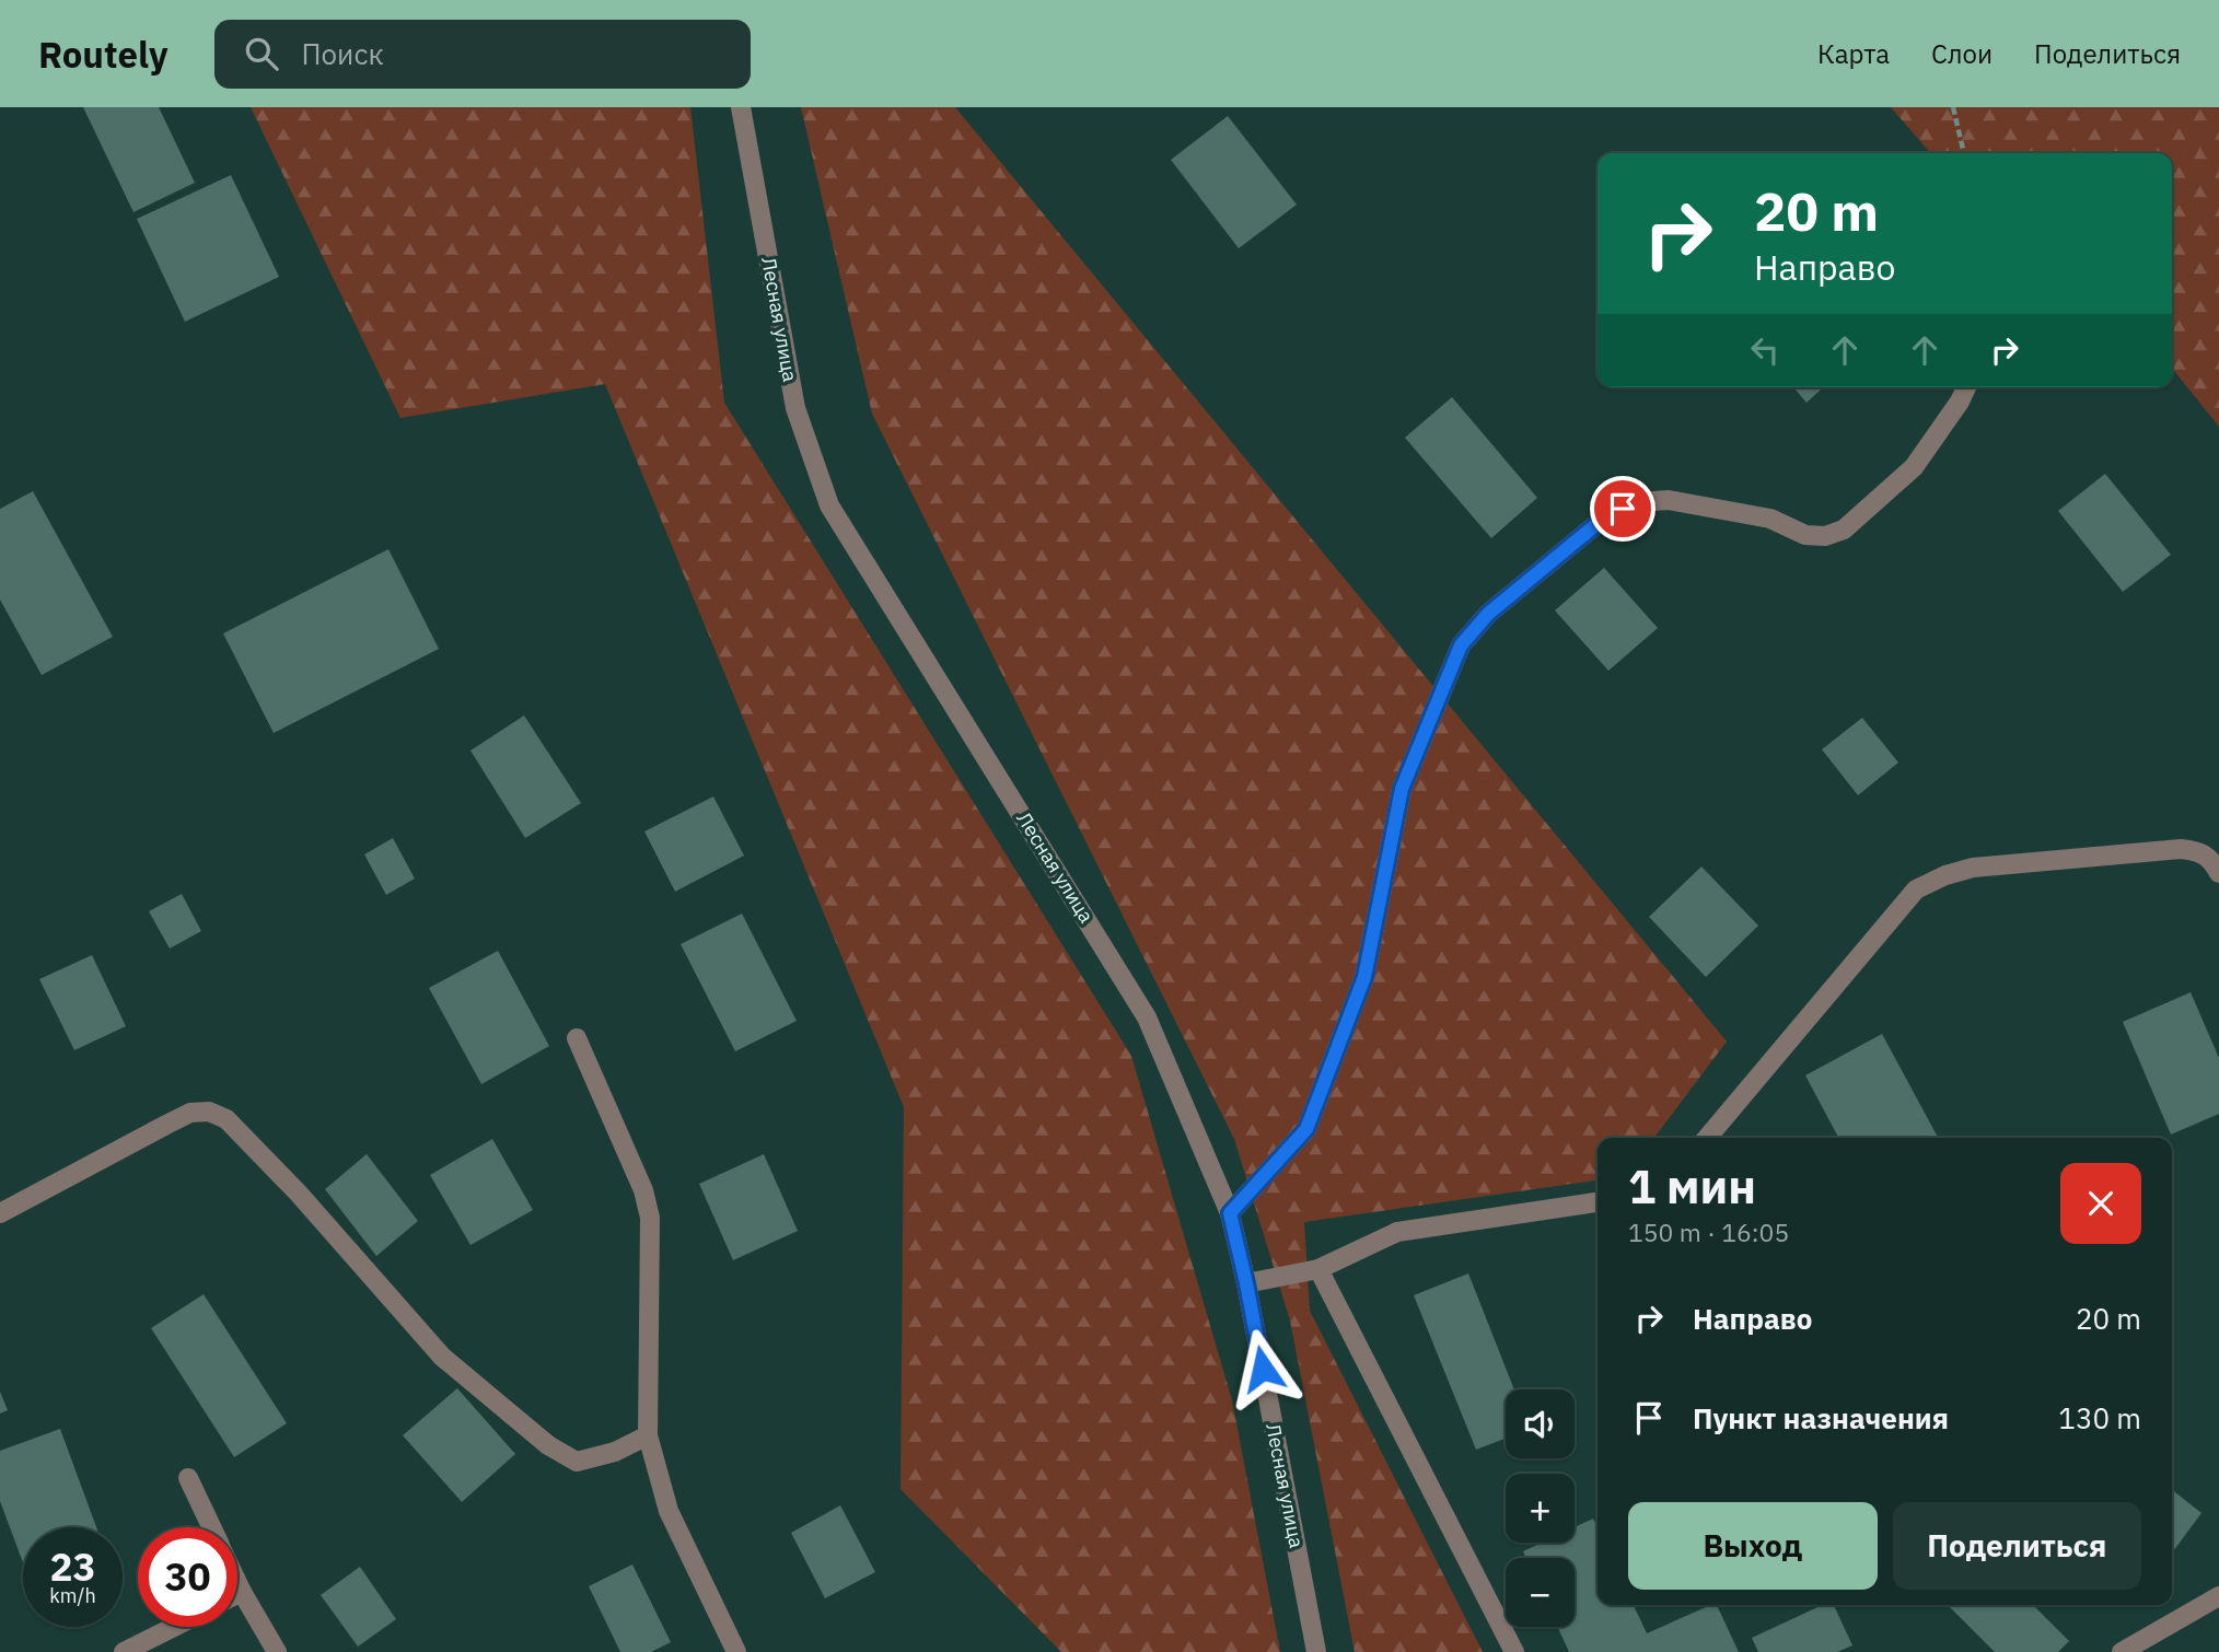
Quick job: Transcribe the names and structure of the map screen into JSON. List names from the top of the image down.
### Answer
{
  "streets": {
    "street": ["Лесная улица"]
  },
  "page": {
    "header": "Routely",
    "search": "Поиск",
    "nav": ["Карта", "Слои", "Поделиться"],
    "turn": ["20 m", "Направо"],
    "heading": ["1 мин", "150 m · 16:05"],
    "list": [
      {
        "name": "Направо",
        "value": "20 m"
      },
      {
        "name": "Пункт назначения",
        "value": "130 m"
      }
    ],
    "map_buttons": ["+", "−"],
    "buttons": ["Выход", "Поделиться"],
    "speed": "23 km/h",
    "limit": "30"
  }
}
